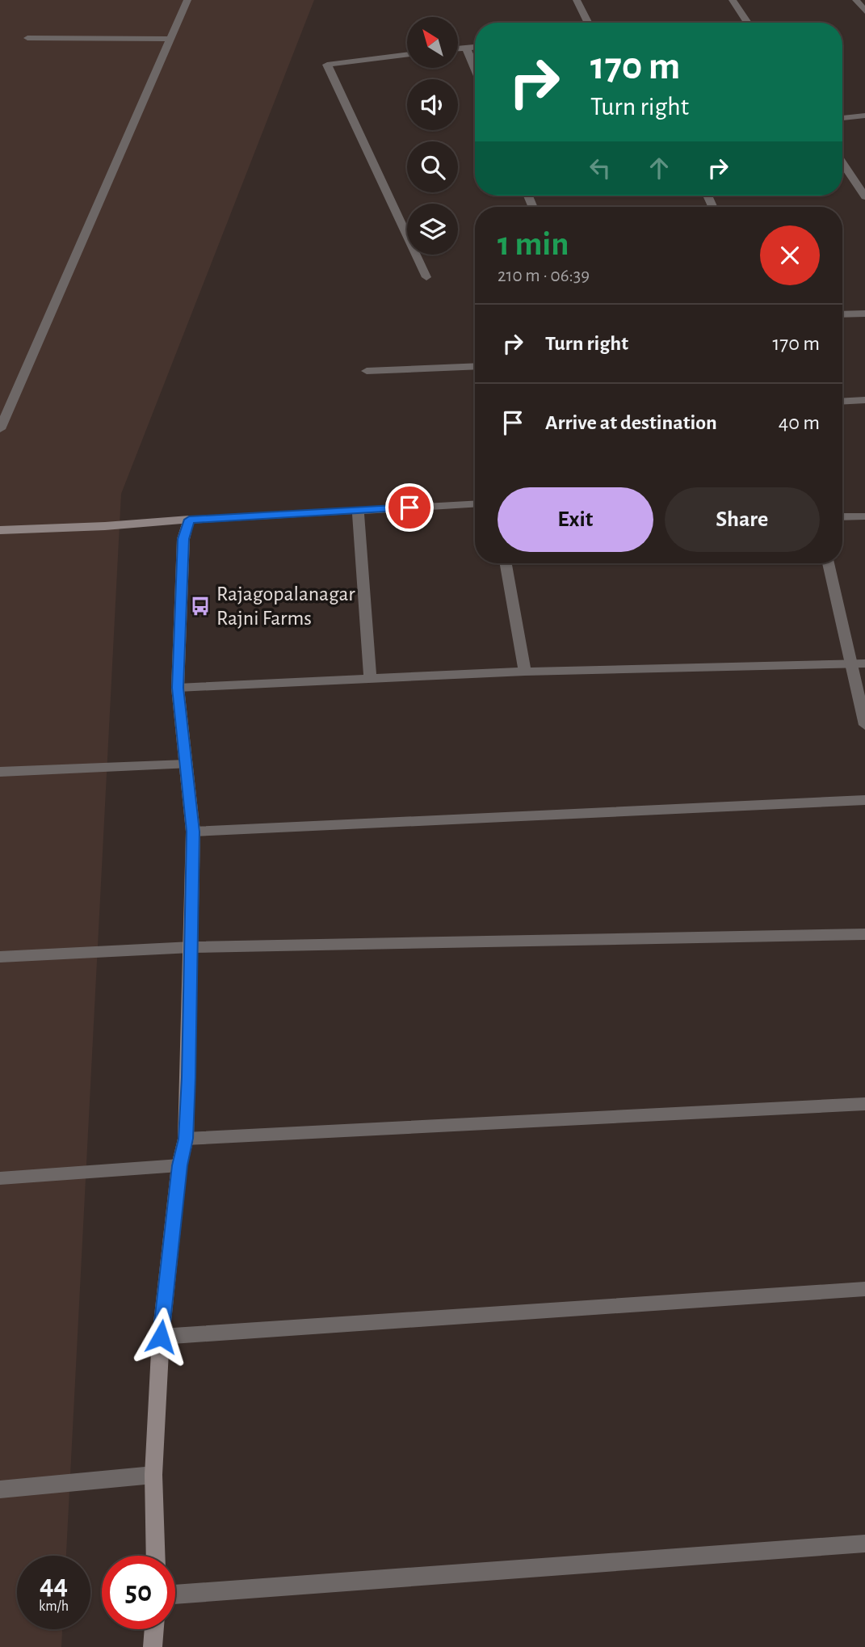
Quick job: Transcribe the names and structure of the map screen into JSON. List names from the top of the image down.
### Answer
{
  "places": {
    "bus stop": ["Rajagopalanagar Rajni Farms"]
  },
  "north": "top left",
  "page": {
    "turn": ["170 m", "Turn right"],
    "heading": ["1 min", "210 m · 06:39"],
    "list": [
      {
        "name": "Turn right",
        "value": "170 m"
      },
      {
        "name": "Arrive at destination",
        "value": "40 m"
      }
    ],
    "buttons": ["Exit", "Share"],
    "speed": "44 km/h",
    "limit": "50"
  }
}
